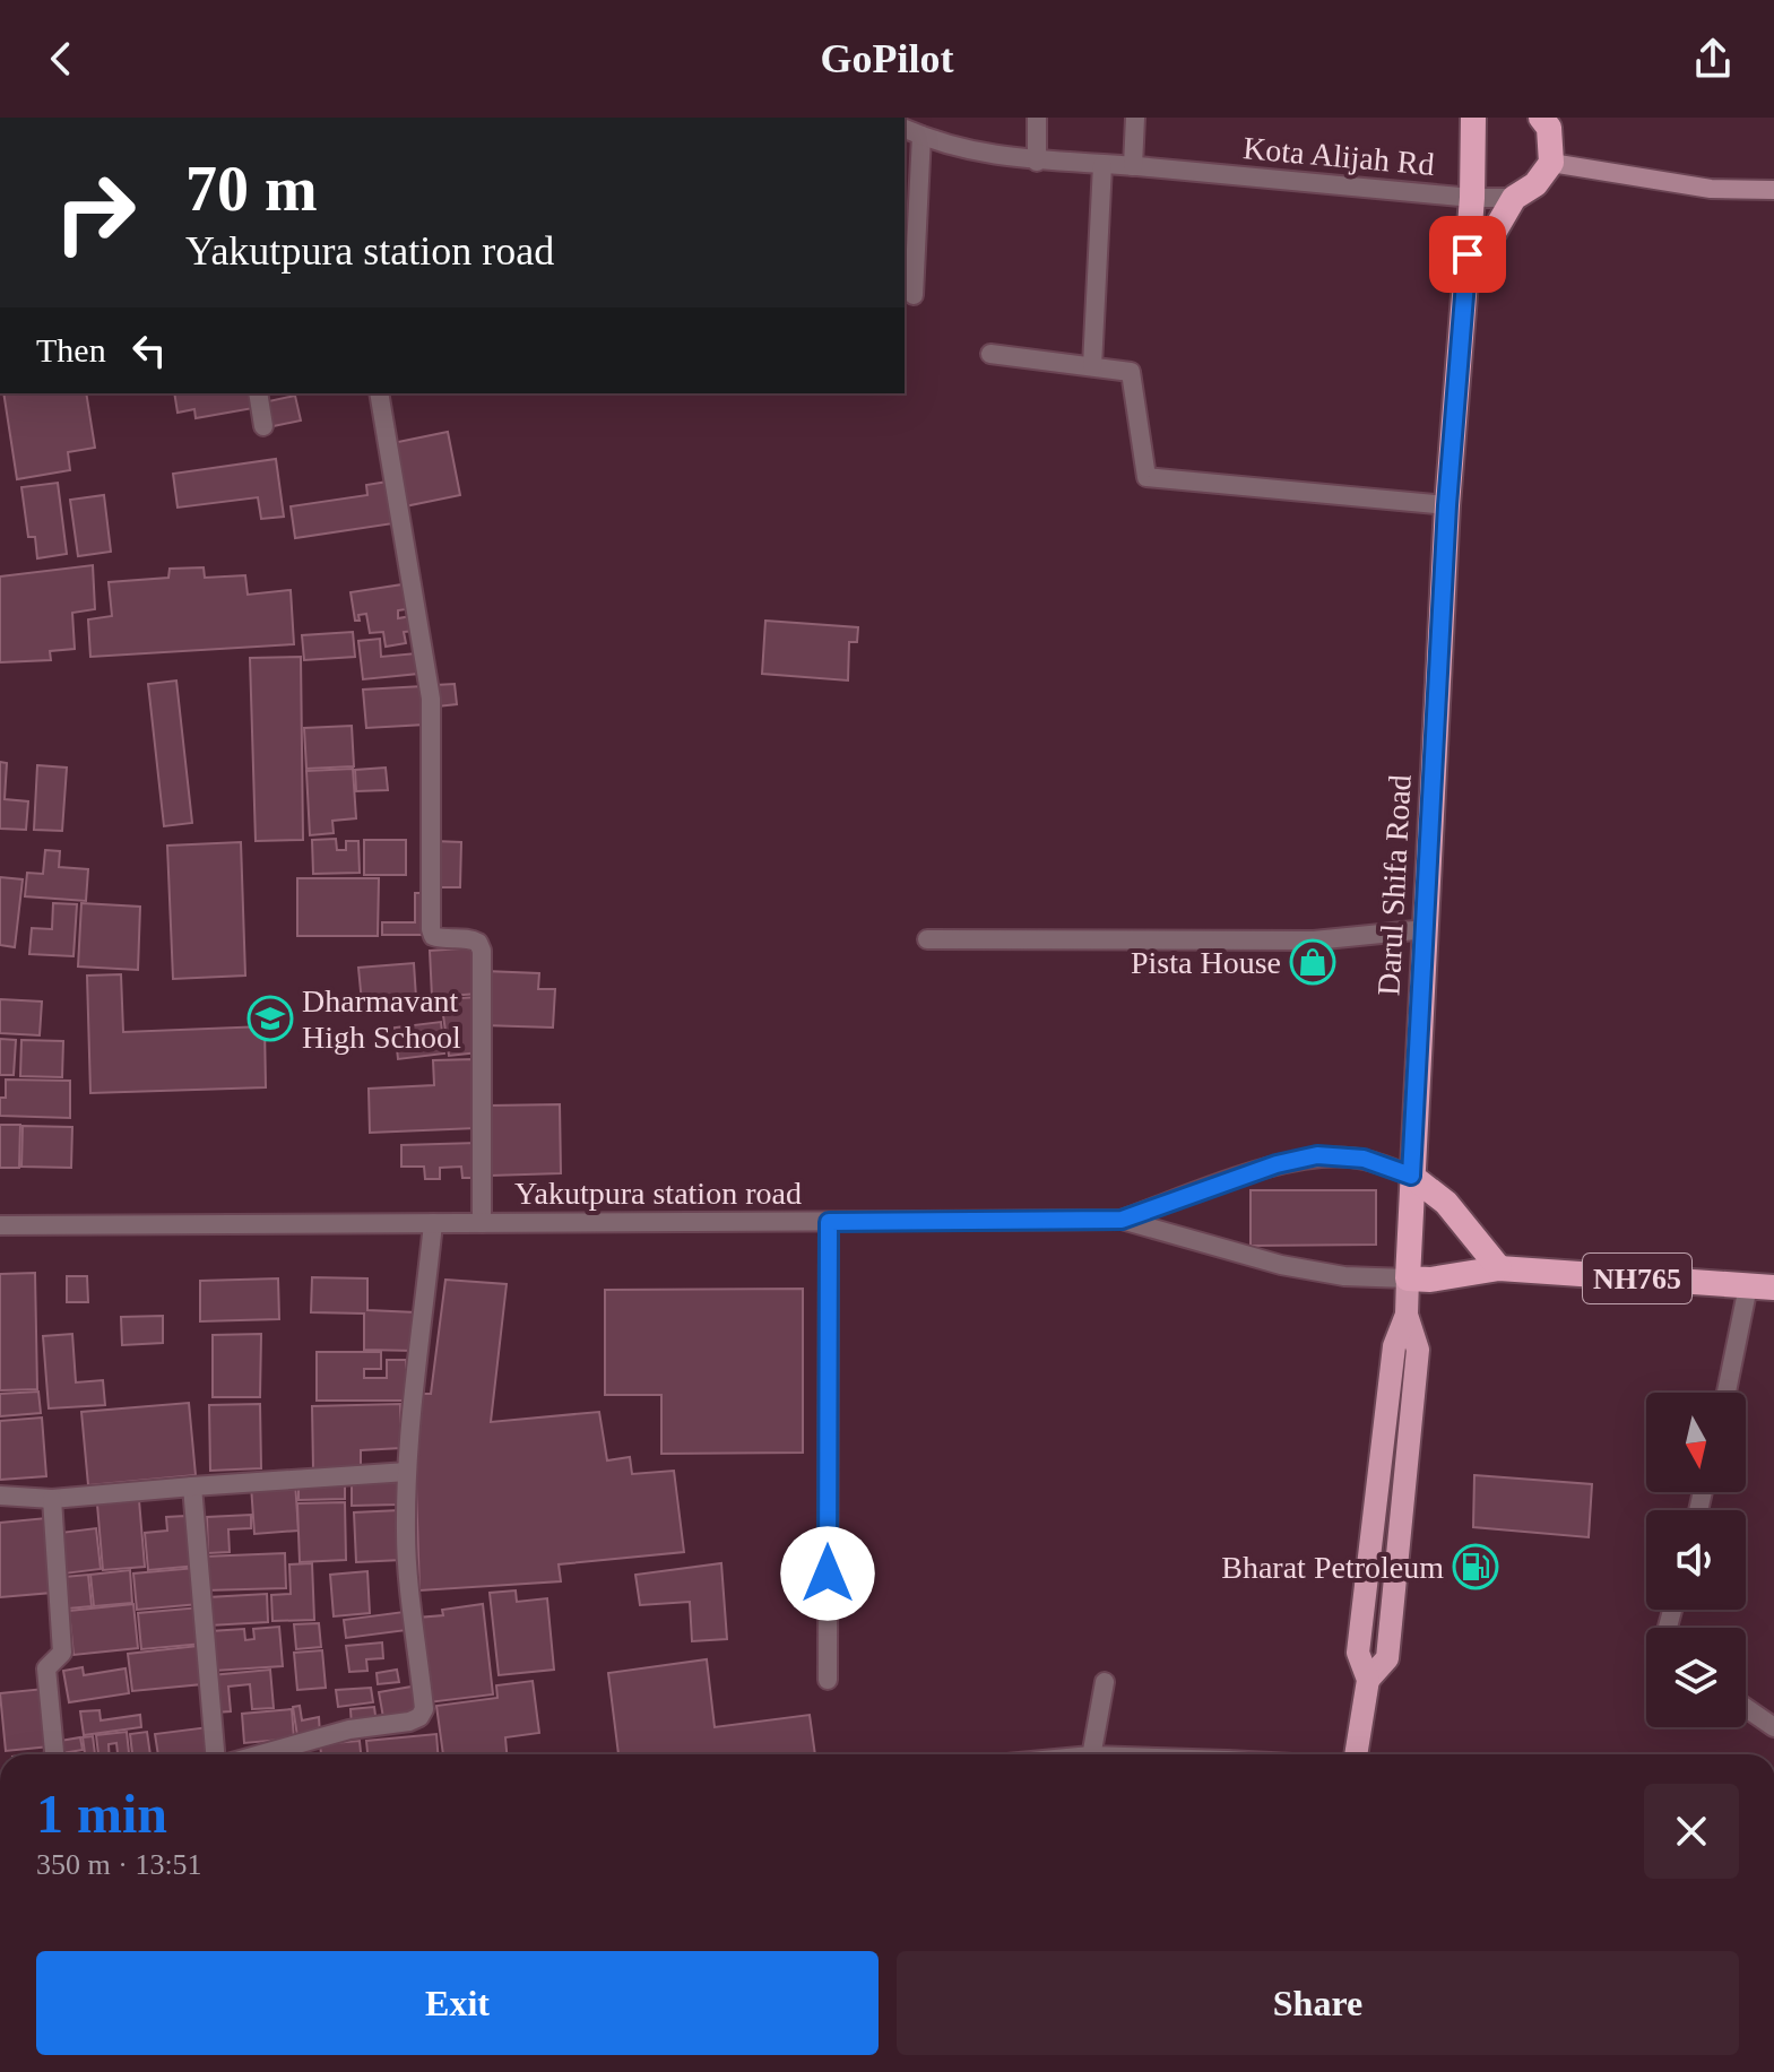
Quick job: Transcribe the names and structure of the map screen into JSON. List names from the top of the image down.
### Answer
{
  "streets": {
    "highway": ["Darul Shifa Road", "NH765"],
    "street": ["Kota Alijah Rd", "Yakutpura station road"]
  },
  "crossings": [
    ["Kota Alijah Rd", "Darul Shifa Road"],
    ["Darul Shifa Road", "Yakutpura station road"],
    ["Darul Shifa Road", "NH765"]
  ],
  "places": {
    "shop": ["Pista House"],
    "school or university": ["Dharmavant High School"],
    "fuel station": ["Bharat Petroleum"]
  },
  "north": "bottom",
  "page": {
    "header": "GoPilot",
    "turn": ["70 m", "Yakutpura station road"],
    "then": "Then",
    "heading": ["1 min", "350 m · 13:51"],
    "buttons": ["Exit", "Share"]
  }
}
